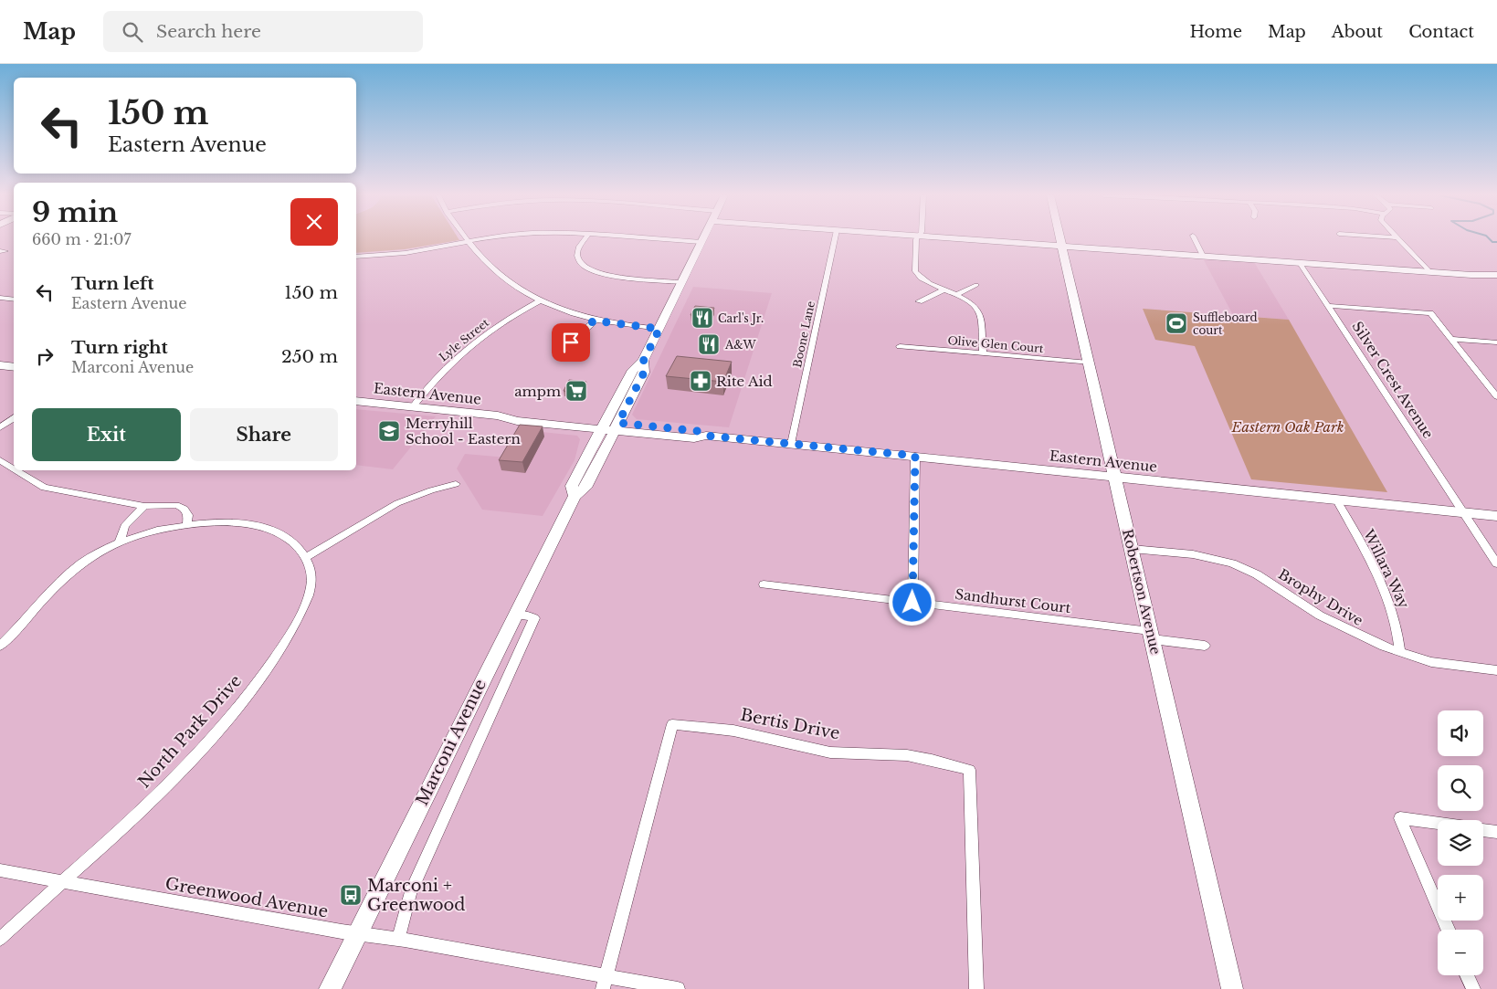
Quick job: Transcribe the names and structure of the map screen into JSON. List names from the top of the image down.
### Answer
{
  "streets": {
    "main road": ["Eastern Avenue", "Robertson Avenue", "Marconi Avenue"],
    "street": [
      "Boone Lane",
      "Lyle Street",
      "Olive Glen Court",
      "Silver Crest Avenue",
      "Willara Way",
      "Brophy Drive",
      "Sandhurst Court",
      "Bertis Drive",
      "North Park Drive",
      "Greenwood Avenue"
    ]
  },
  "crossings": [
    ["Boone Lane", "Eastern Avenue"],
    ["Lyle Street", "Eastern Avenue"],
    ["Olive Glen Court", "Robertson Avenue"],
    ["Silver Crest Avenue", "Eastern Avenue"],
    ["Eastern Avenue", "Willara Way"],
    ["Eastern Avenue", "Robertson Avenue"],
    ["Eastern Avenue", "Marconi Avenue"],
    ["Willara Way", "Brophy Drive"],
    ["Robertson Avenue", "Brophy Drive"],
    ["Robertson Avenue", "Sandhurst Court"],
    ["Bertis Drive", "Greenwood Avenue"],
    ["North Park Drive", "Greenwood Avenue"],
    ["Marconi Avenue", "Greenwood Avenue"]
  ],
  "parks": ["Eastern Oak Park"],
  "places": {
    "restaurant": ["Carl's Jr.", "A&W"],
    "sports": ["Suffleboard court"],
    "pharmacy": ["Rite Aid"],
    "supermarket": ["ampm"],
    "school or university": ["Merryhill School - Eastern"],
    "bus stop": ["Marconi + Greenwood"]
  },
  "page": {
    "header": "Map",
    "search": "Search here",
    "nav": [
      "Home",
      "Map",
      "About",
      "Contact"
    ],
    "turn": ["150 m", "Eastern Avenue"],
    "heading": ["9 min", "660 m · 21:07"],
    "list": [
      {
        "name": "Turn left",
        "note": "Eastern Avenue",
        "value": "150 m"
      },
      {
        "name": "Turn right",
        "note": "Marconi Avenue",
        "value": "250 m"
      }
    ],
    "buttons": ["Exit", "Share"],
    "map_buttons": ["+", "−"]
  }
}
